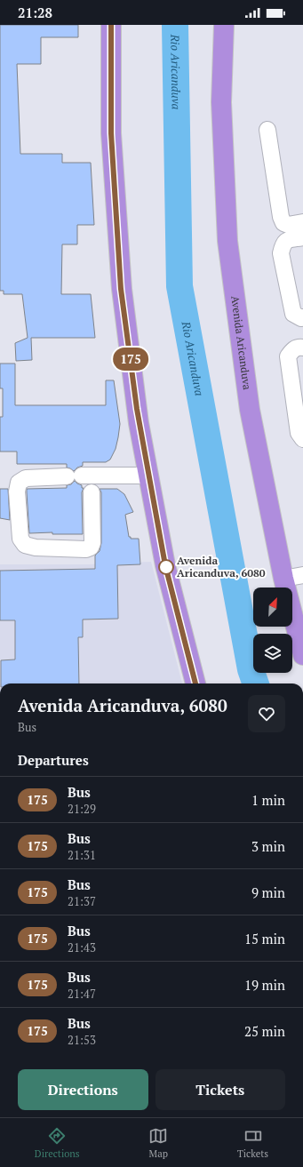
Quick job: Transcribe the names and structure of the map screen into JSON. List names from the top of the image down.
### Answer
{
  "streets": {
    "highway": ["Avenida Aricanduva"]
  },
  "water": ["Rio Aricanduva"],
  "places": ["Avenida Aricanduva, 6080"],
  "lines": ["bus line 175"],
  "north": "top right",
  "page": {
    "status": "21:28",
    "on_map": "175",
    "heading": [
      ["Avenida Aricanduva, 6080", "Bus"],
      "Departures"
    ],
    "list": [
      {
        "mark": "175",
        "name": "Bus",
        "note": "21:29",
        "value": "1 min"
      },
      {
        "mark": "175",
        "name": "Bus",
        "note": "21:31",
        "value": "3 min"
      },
      {
        "mark": "175",
        "name": "Bus",
        "note": "21:37",
        "value": "9 min"
      },
      {
        "mark": "175",
        "name": "Bus",
        "note": "21:43",
        "value": "15 min"
      },
      {
        "mark": "175",
        "name": "Bus",
        "note": "21:47",
        "value": "19 min"
      },
      {
        "mark": "175",
        "name": "Bus",
        "note": "21:53",
        "value": "25 min"
      }
    ],
    "buttons": ["Directions", "Tickets"],
    "tabs": ["Directions", "Map", "Tickets"]
  }
}
